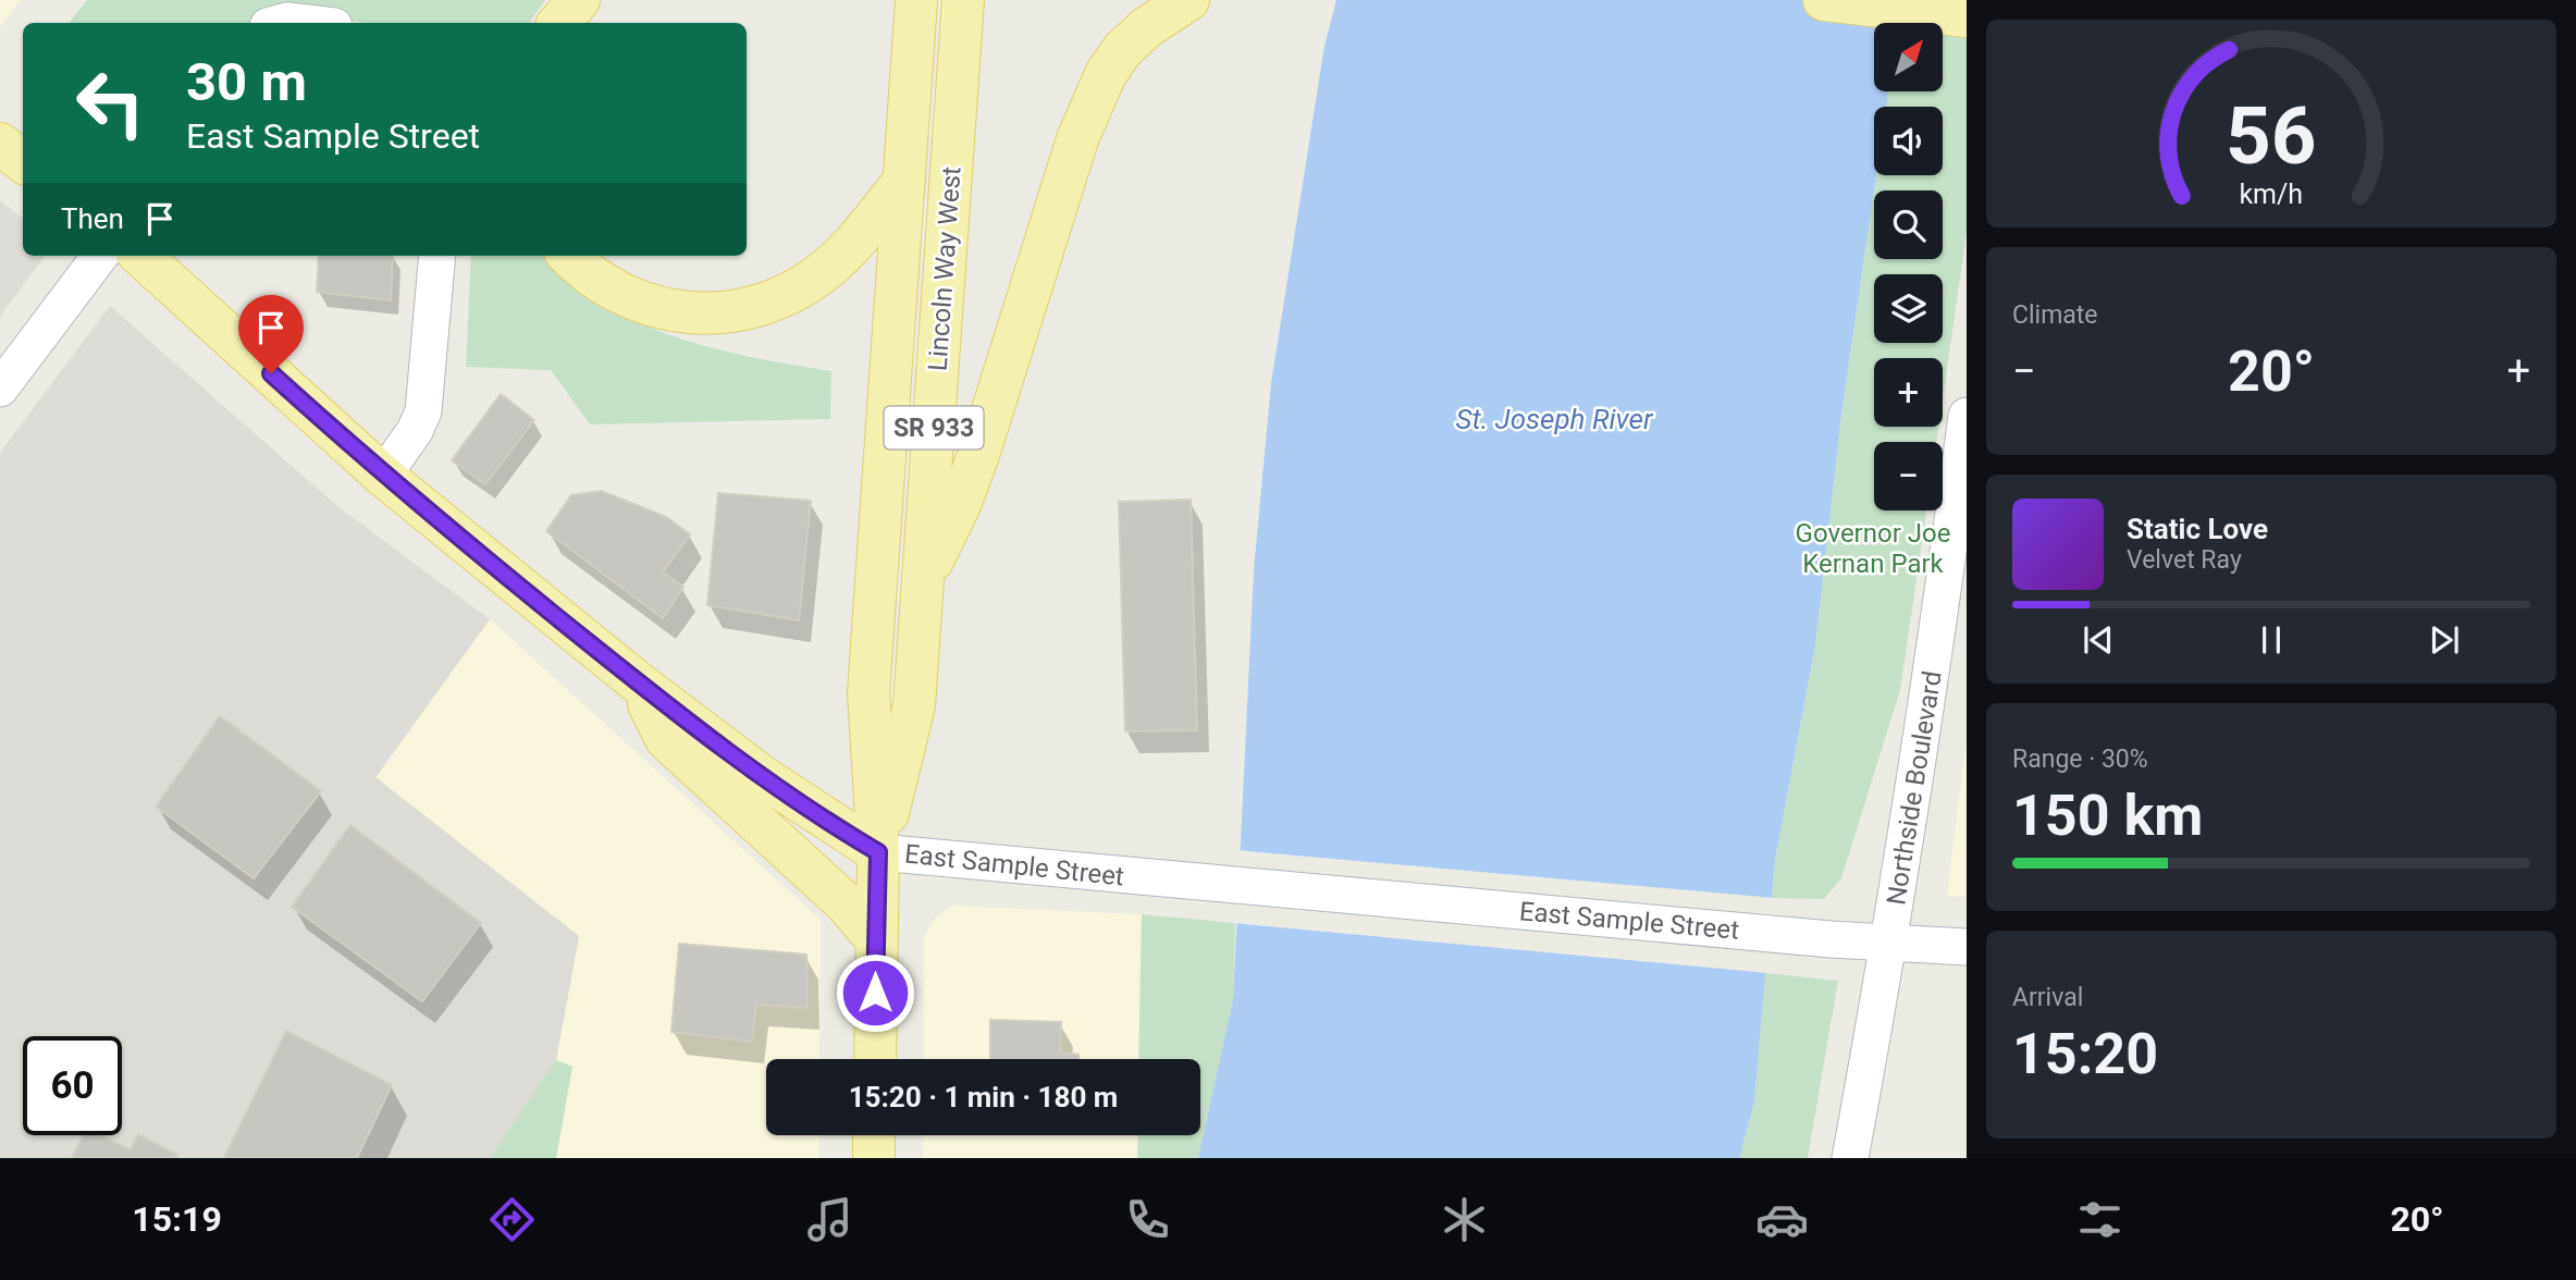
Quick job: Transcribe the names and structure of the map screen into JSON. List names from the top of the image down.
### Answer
{
  "streets": {
    "main road": ["Lincoln Way West", "SR 933", "East Sample Street"],
    "street": ["Northside Boulevard"]
  },
  "crossings": [
    ["Lincoln Way West", "East Sample Street"],
    ["Northside Boulevard", "East Sample Street"]
  ],
  "water": ["St. Joseph River"],
  "parks": ["Governor Joe Kernan Park"],
  "north": "top right",
  "page": {
    "map_buttons": ["+", "−"],
    "turn": ["30 m", "East Sample Street"],
    "then": "Then",
    "tile": [
      "Climate",
      ["Range · 30%", "150 km"],
      ["Arrival", "15:20"]
    ],
    "heat": ["−", "20°", "+"],
    "song": ["Static Love", "Velvet Ray"],
    "limit": "60",
    "trip": "15:20 · 1 min · 180 m",
    "tabs": ["15:19", "20°"],
    "gauge": ["56", "km/h"]
  }
}
